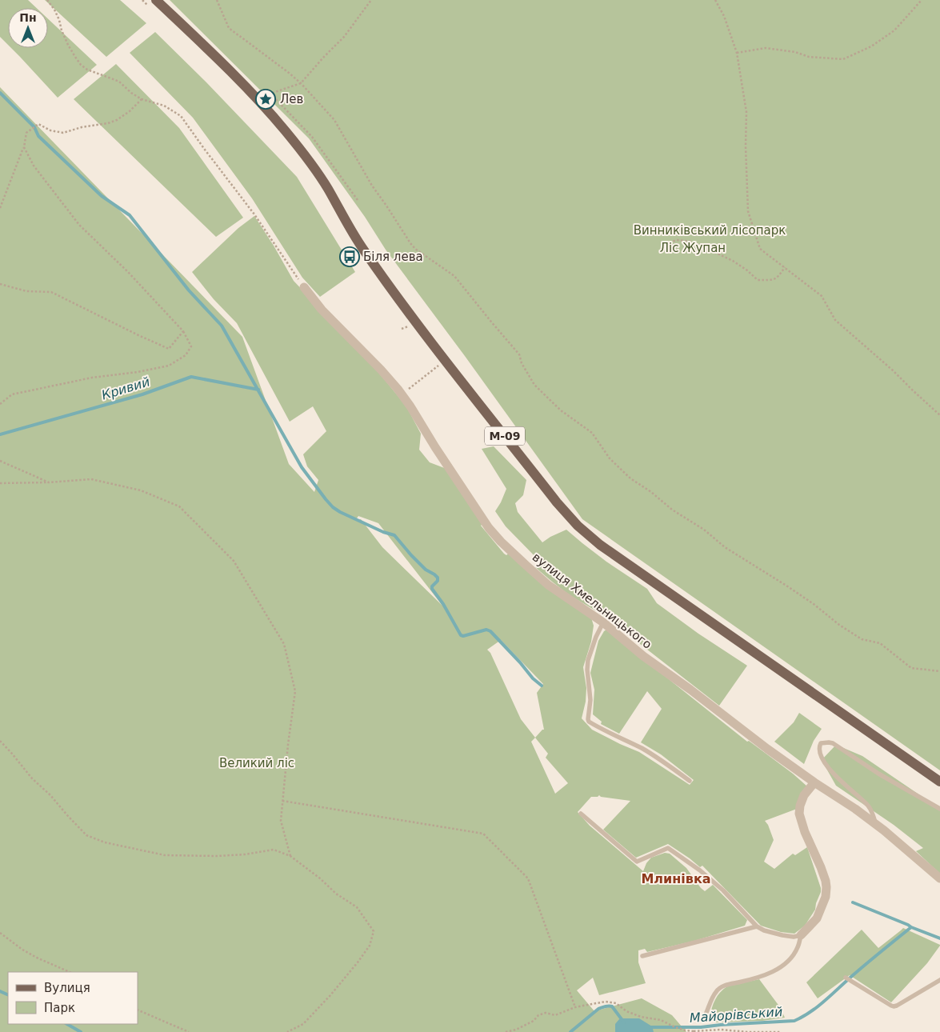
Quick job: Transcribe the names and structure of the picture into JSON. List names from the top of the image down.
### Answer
{
  "streets": {
    "main road": ["М-09"],
    "street": ["вулиця Хмельницького"]
  },
  "districts": ["Млинівка"],
  "water": ["Кривий", "Майорівський"],
  "parks": ["Винниківський лісопарк", "Ліс Жупан", "Великий ліс"],
  "places": {
    "place": ["Лев"],
    "bus stop": ["Бiля лева"]
  },
  "legend": ["Вулиця", "Парк"],
  "north": "top"
}
